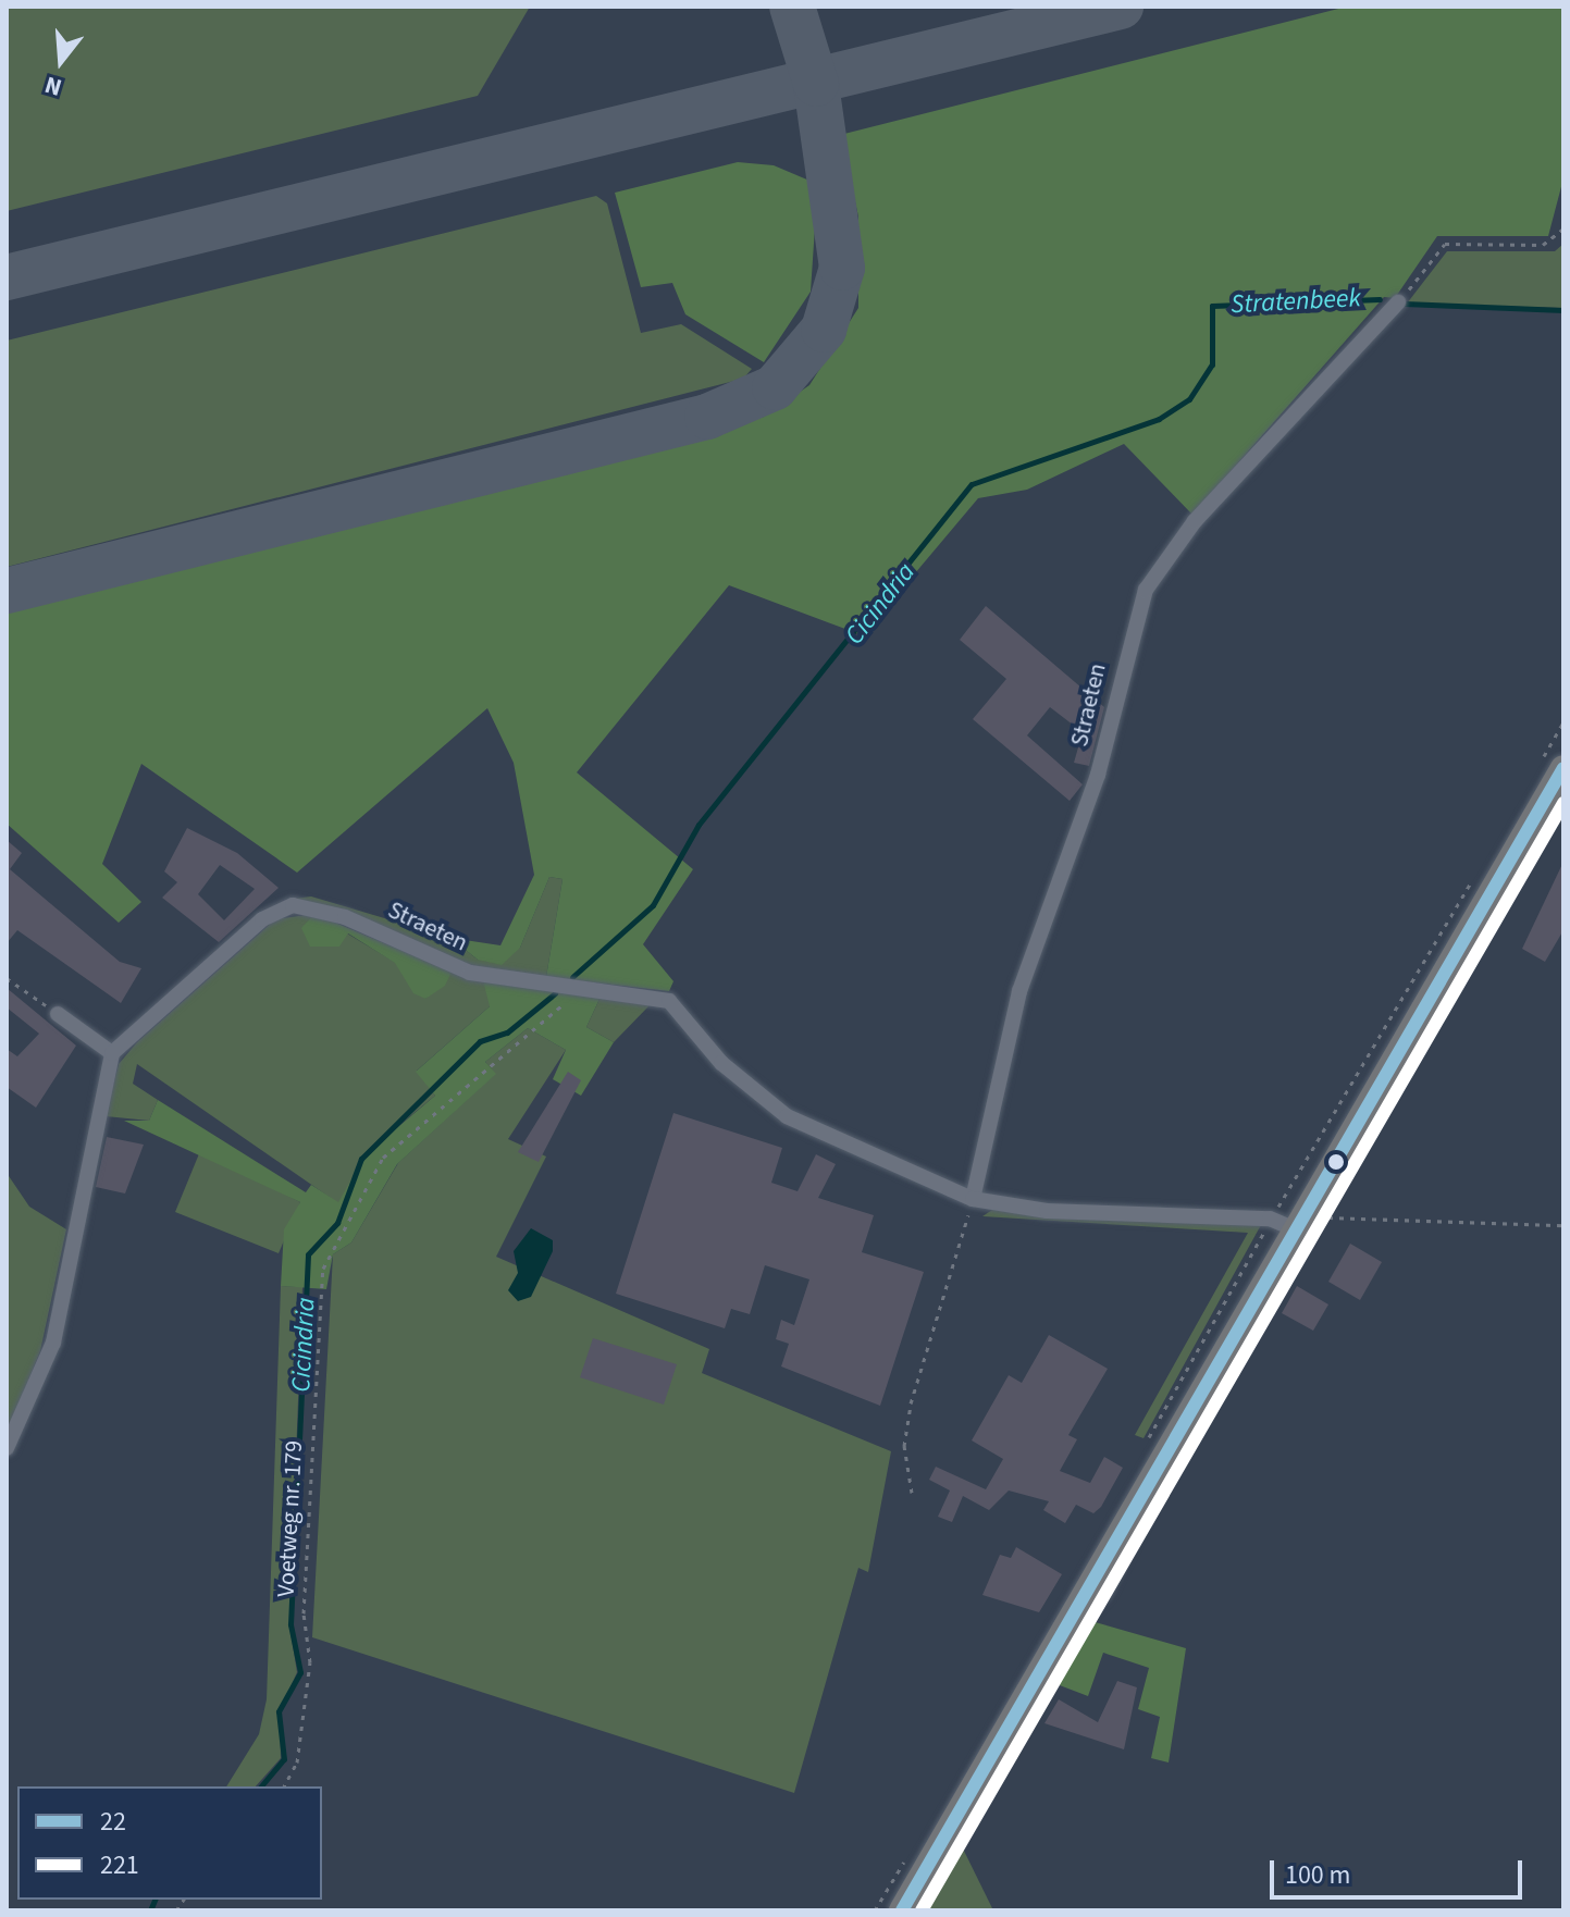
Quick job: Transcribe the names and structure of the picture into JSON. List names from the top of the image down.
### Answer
{
  "streets": {
    "street": ["Straeten"],
    "path": ["Voetweg nr. 179"]
  },
  "crossings": [
    ["Straeten", "Voetweg nr. 179"]
  ],
  "water": ["Stratenbeek", "Cicindria"],
  "lines": ["transit line 22", "transit line 221"],
  "legend": ["22", "221"],
  "scale_bar": "100 m",
  "north": "bottom"
}
